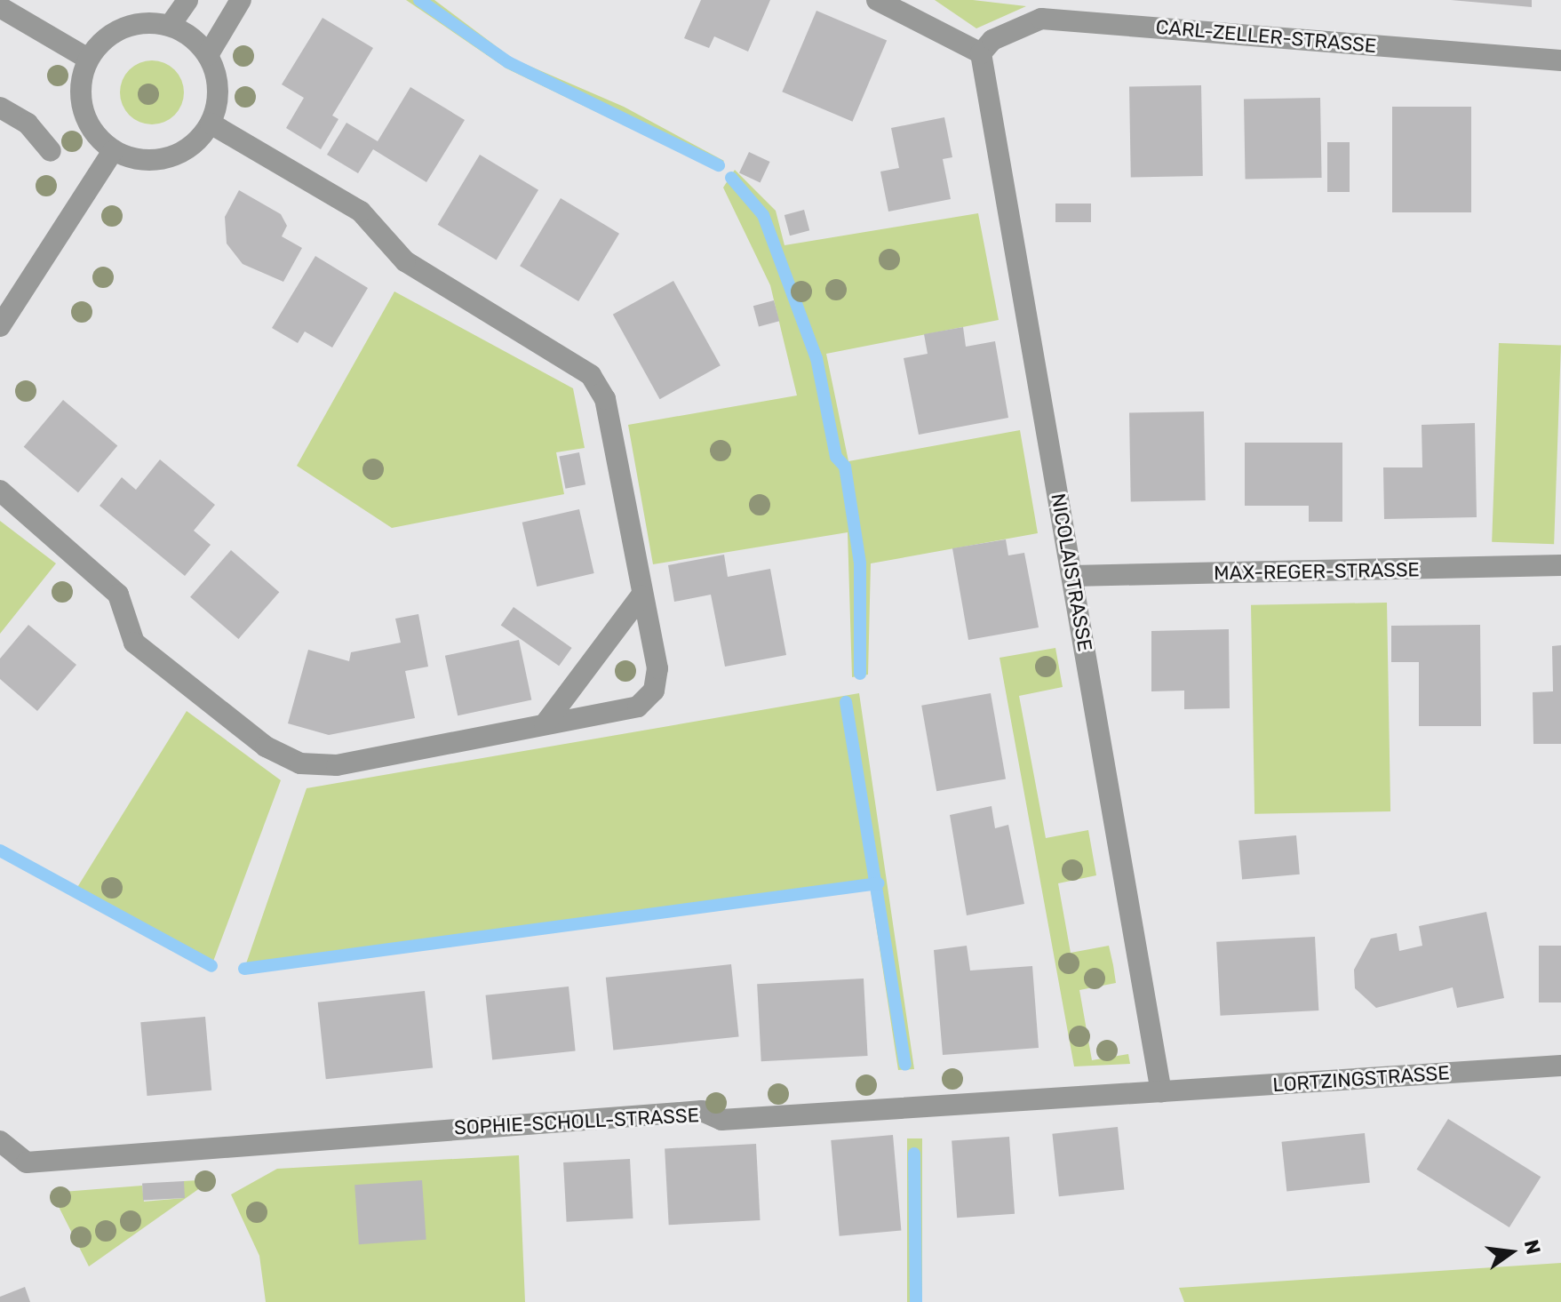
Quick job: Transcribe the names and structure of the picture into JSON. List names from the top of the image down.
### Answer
{
  "streets": {
    "street": [
      "CARL-ZELLER-STRASSE",
      "MAX-REGER-STRASSE",
      "NICOLAISTRASSE",
      "LORTZINGSTRASSE",
      "SOPHIE-SCHOLL-STRASSE"
    ]
  },
  "crossings": [
    ["CARL-ZELLER-STRASSE", "NICOLAISTRASSE"],
    ["MAX-REGER-STRASSE", "NICOLAISTRASSE"],
    ["NICOLAISTRASSE", "LORTZINGSTRASSE"],
    ["NICOLAISTRASSE", "SOPHIE-SCHOLL-STRASSE"],
    ["LORTZINGSTRASSE", "SOPHIE-SCHOLL-STRASSE"]
  ],
  "north": "right"
}
